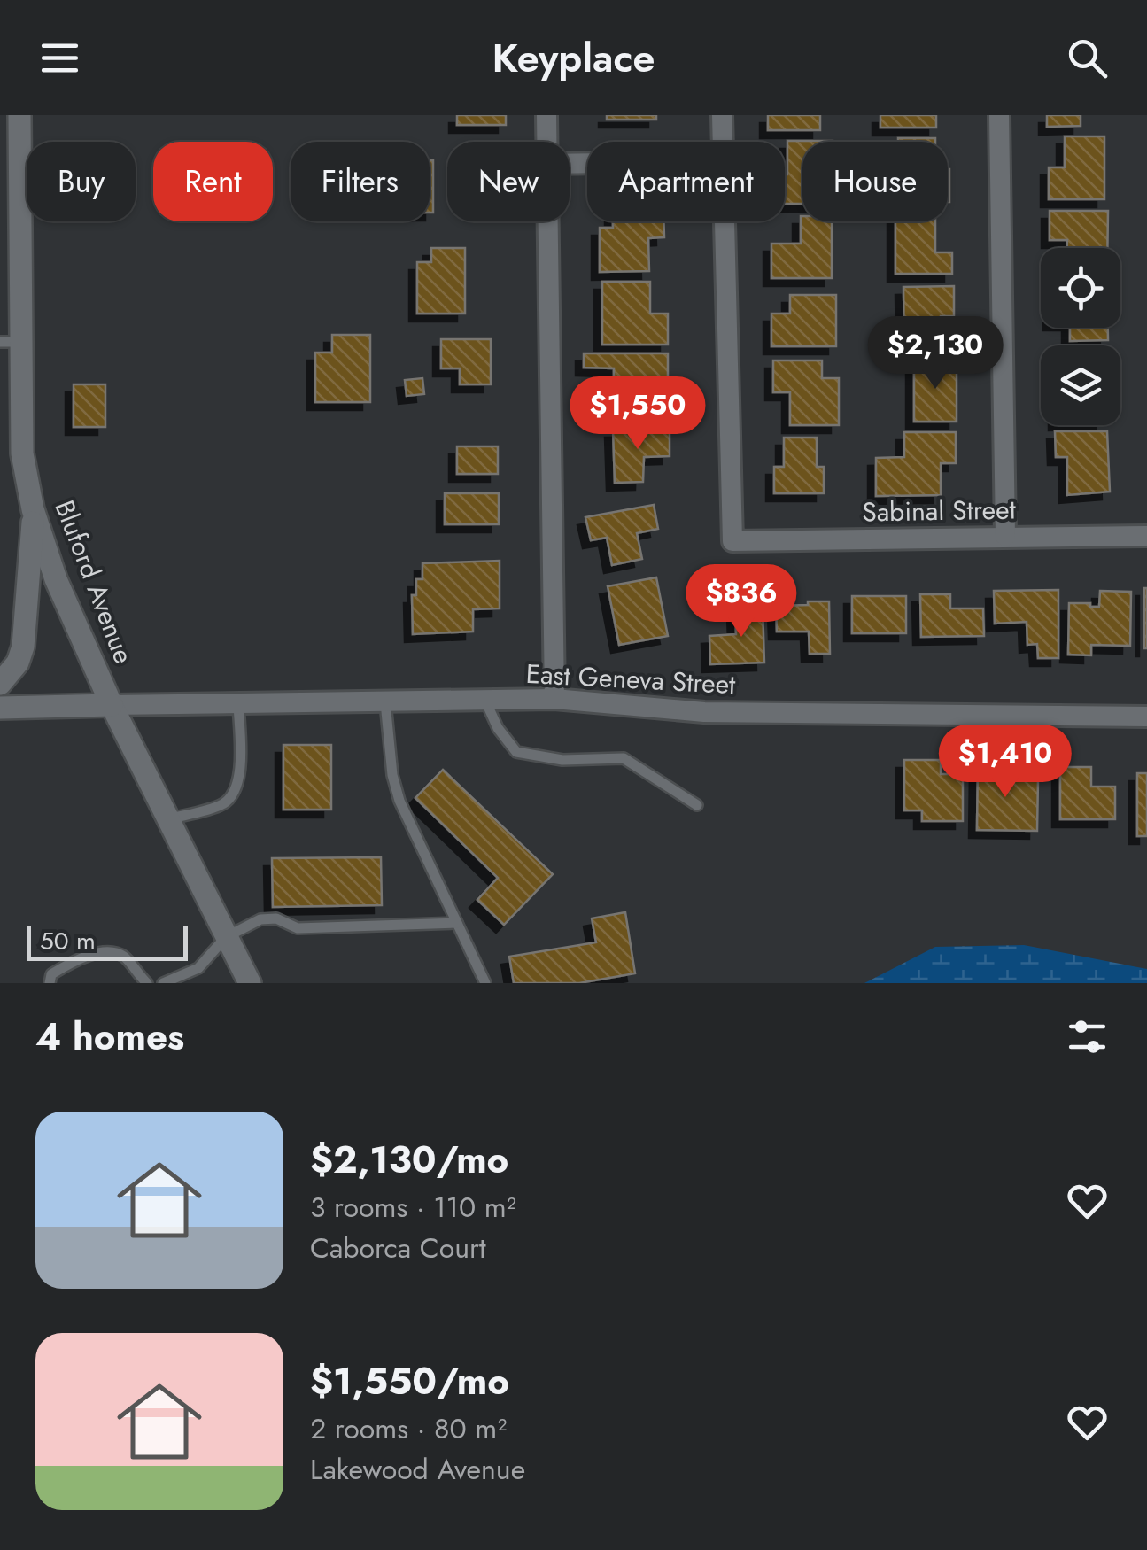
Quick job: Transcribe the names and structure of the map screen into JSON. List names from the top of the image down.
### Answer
{
  "streets": {
    "street": ["Sabinal Street", "Bluford Avenue", "East Geneva Street"]
  },
  "crossings": [
    ["Bluford Avenue", "East Geneva Street"]
  ],
  "scale_bar": "50 m",
  "page": {
    "header": "Keyplace",
    "chip": [
      "Buy",
      "Rent",
      "Filters",
      "New",
      "Apartment",
      "House"
    ],
    "price": [
      "$2,130",
      "$1,550",
      "$836",
      "$1,410"
    ],
    "scale": "50 m",
    "heading": "4 homes",
    "list": [
      {
        "name": "$2,130/mo",
        "note": "3 rooms · 110 m² · Caborca Court"
      },
      {
        "name": "$1,550/mo",
        "note": "2 rooms · 80 m² · Lakewood Avenue"
      }
    ]
  }
}
